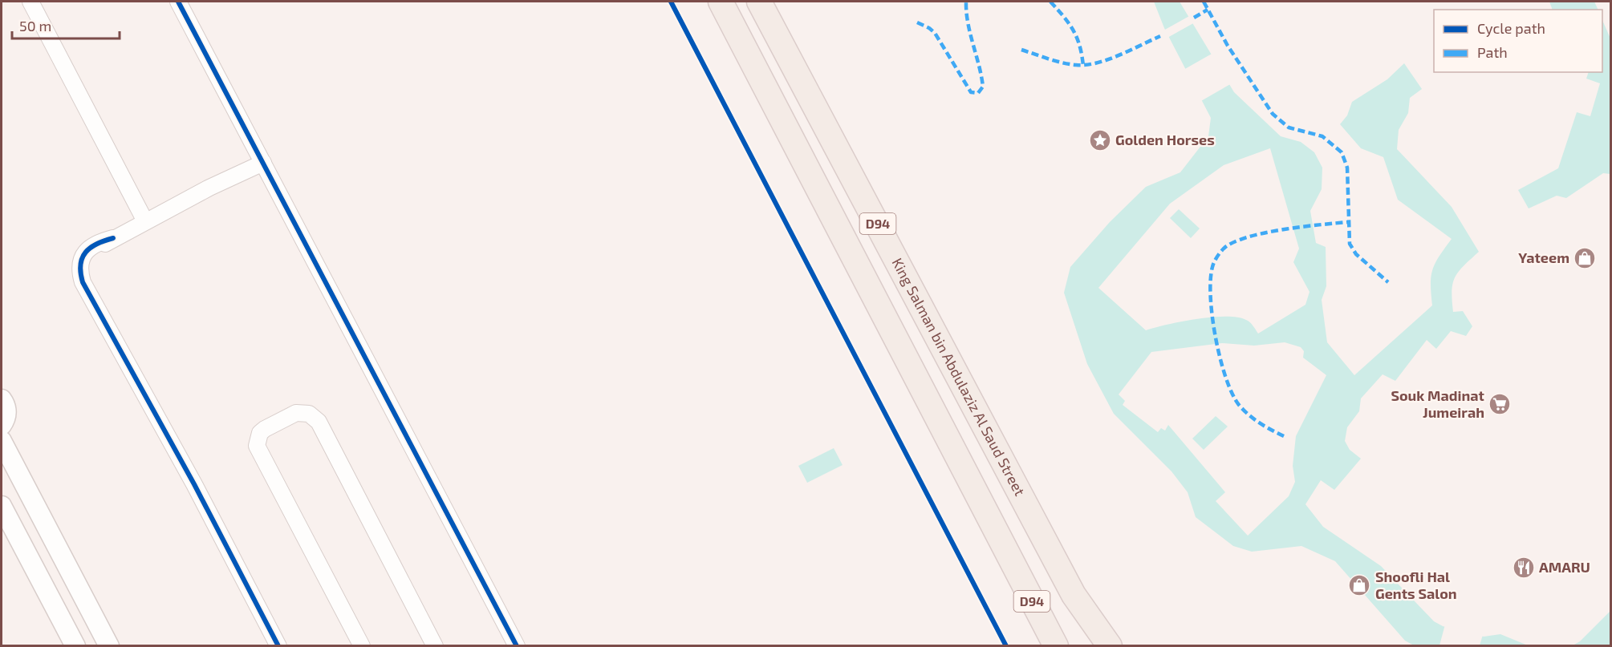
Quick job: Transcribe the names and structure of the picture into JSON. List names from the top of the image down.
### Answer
{
  "streets": {
    "main road": ["D94", "King Salman bin Abdulaziz Al Saud Street"]
  },
  "places": {
    "place": ["Golden Horses"],
    "shop": ["Yateem", "Shoofli Hal Gents Salon"],
    "supermarket": ["Souk Madinat Jumeirah"],
    "restaurant": ["AMARU"]
  },
  "legend": ["Cycle path", "Path"],
  "scale_bar": "50 m"
}
